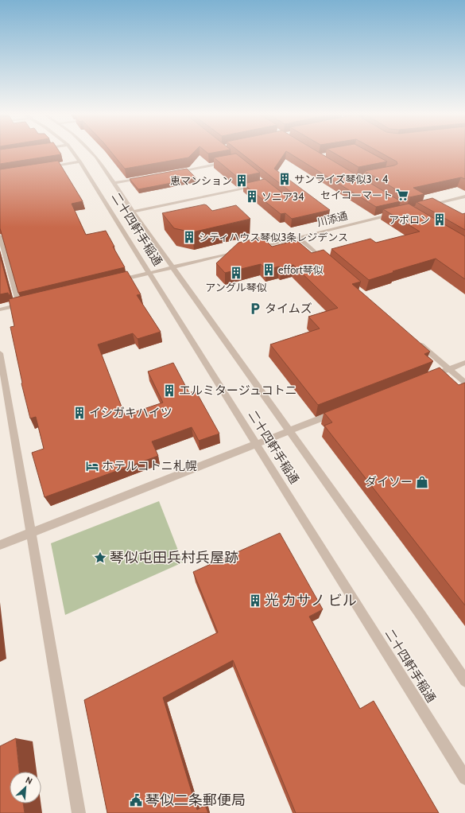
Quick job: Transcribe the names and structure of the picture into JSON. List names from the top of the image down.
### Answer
{
  "streets": {
    "street": ["川添通", "二十四軒手稲通"]
  },
  "places": {
    "building": [
      "サンライズ琴似3・4",
      "恵マンション",
      "ソニア34",
      "アポロン",
      "シティハウス琴似3条レジデンス",
      "effort琴似",
      "アングル琴似",
      "エルミタージュコトニ",
      "イシガキハイツ",
      "光 カサノ ビル"
    ],
    "supermarket": ["セイコーマート"],
    "parking": ["タイムズ"],
    "hotel": ["ホテルコトニ札幌"],
    "shop": ["ダイソー"],
    "place": ["琴似屯田兵村兵屋跡"],
    "public building": ["琴似二条郵便局"]
  },
  "north": "top right"
}
